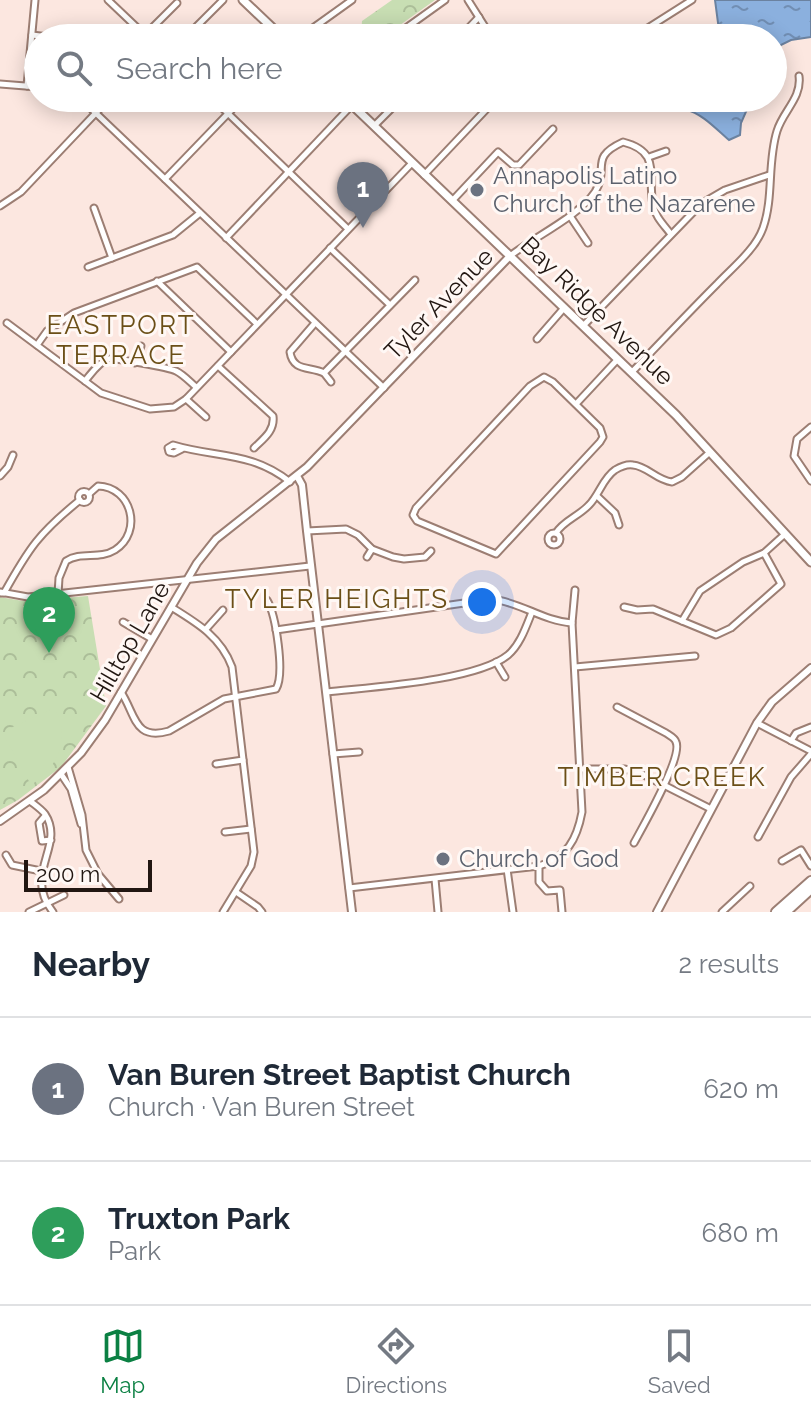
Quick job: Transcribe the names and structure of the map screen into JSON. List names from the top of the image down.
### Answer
{
  "streets": {
    "main road": ["Bay Ridge Avenue"],
    "street": ["Tyler Avenue", "Hilltop Lane"]
  },
  "crossings": [
    ["Tyler Avenue", "Bay Ridge Avenue"],
    ["Tyler Avenue", "Hilltop Lane"]
  ],
  "districts": ["EASTPORT TERRACE", "TYLER HEIGHTS", "TIMBER CREEK"],
  "places": ["Annapolis Latino Church of the Nazarene", "Church of God"],
  "scale_bar": "200 m",
  "page": {
    "search": "Search here",
    "pins": ["1", "2"],
    "scale": "200 m",
    "heading": ["Nearby", "2 results"],
    "list": [
      {
        "mark": "1",
        "name": "Van Buren Street Baptist Church",
        "note": "Church · Van Buren Street",
        "value": "620 m"
      },
      {
        "mark": "2",
        "name": "Truxton Park",
        "note": "Park",
        "value": "680 m"
      }
    ],
    "nav": ["Map", "Directions", "Saved"]
  }
}
